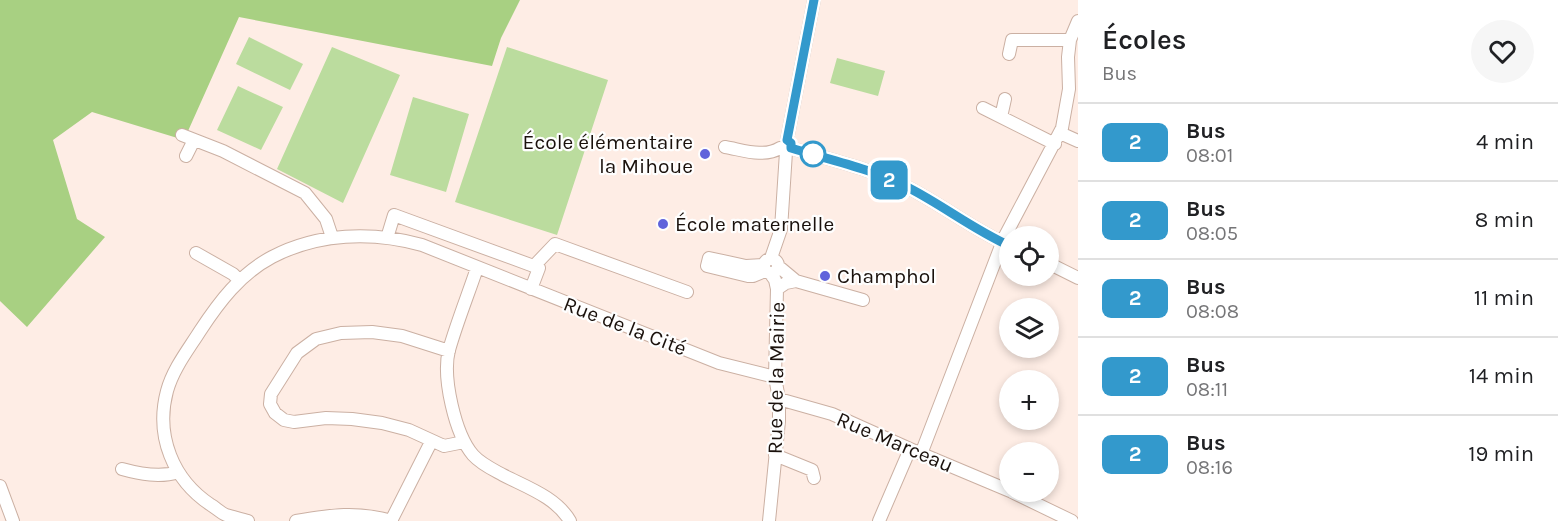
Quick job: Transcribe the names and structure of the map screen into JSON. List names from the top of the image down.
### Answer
{
  "streets": {
    "street": ["Rue de la Cité", "Rue de la Mairie", "Rue Marceau"]
  },
  "crossings": [
    ["Rue de la Cité", "Rue de la Mairie"],
    ["Rue de la Mairie", "Rue Marceau"]
  ],
  "places": ["École élémentaire la Mihoue", "École maternelle", "Champhol"],
  "lines": ["bus line 2"],
  "page": {
    "on_map": "2",
    "heading": ["Écoles", "Bus"],
    "list": [
      {
        "mark": "2",
        "name": "Bus",
        "note": "08:01",
        "value": "4 min"
      },
      {
        "mark": "2",
        "name": "Bus",
        "note": "08:05",
        "value": "8 min"
      },
      {
        "mark": "2",
        "name": "Bus",
        "note": "08:08",
        "value": "11 min"
      },
      {
        "mark": "2",
        "name": "Bus",
        "note": "08:11",
        "value": "14 min"
      },
      {
        "mark": "2",
        "name": "Bus",
        "note": "08:16",
        "value": "19 min"
      }
    ],
    "map_buttons": ["+", "−"]
  }
}
